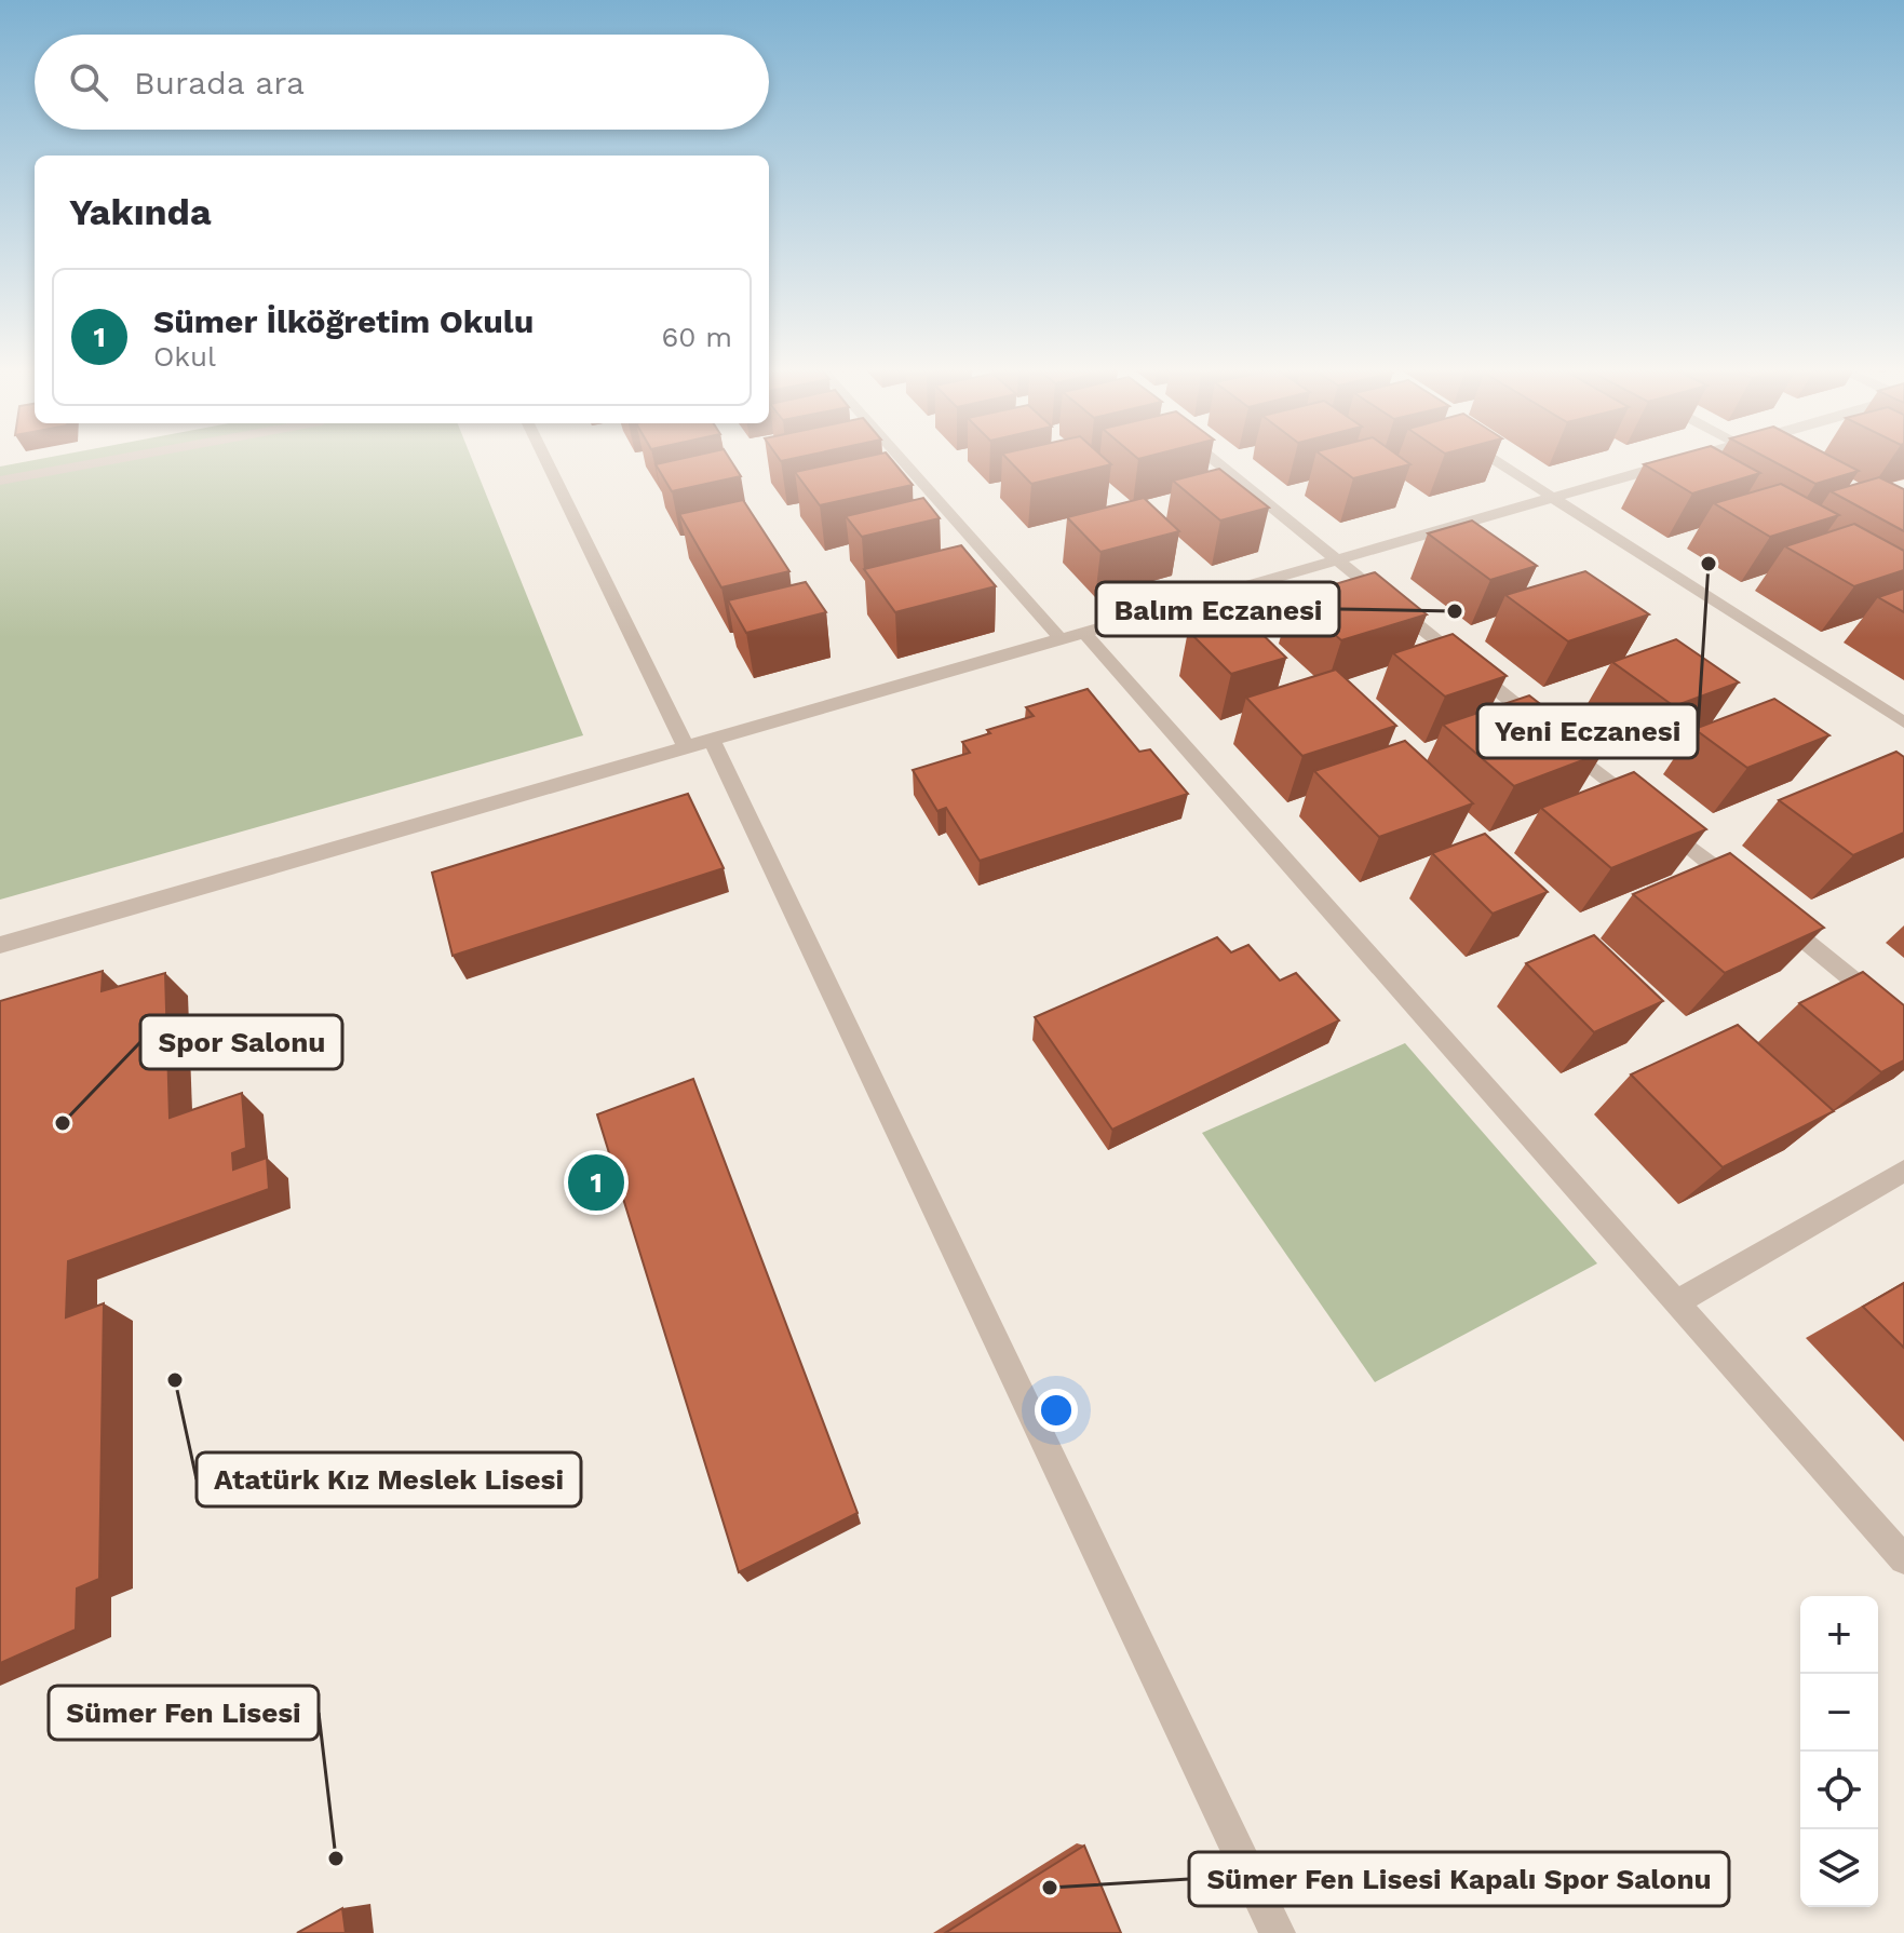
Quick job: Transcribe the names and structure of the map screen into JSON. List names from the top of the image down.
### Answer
{
  "places": [
    "Yeni Eczanesi",
    "Balım Eczanesi",
    "Spor Salonu",
    "Atatürk Kız Meslek Lisesi",
    "Sümer Fen Lisesi",
    "Sümer Fen Lisesi Kapalı Spor Salonu"
  ],
  "page": {
    "search": "Burada ara",
    "heading": "Yakında",
    "list": [
      {
        "mark": "1",
        "name": "Sümer İlköğretim Okulu",
        "note": "Okul",
        "value": "60 m"
      }
    ],
    "pins": "1",
    "map_buttons": ["+", "−"]
  }
}
